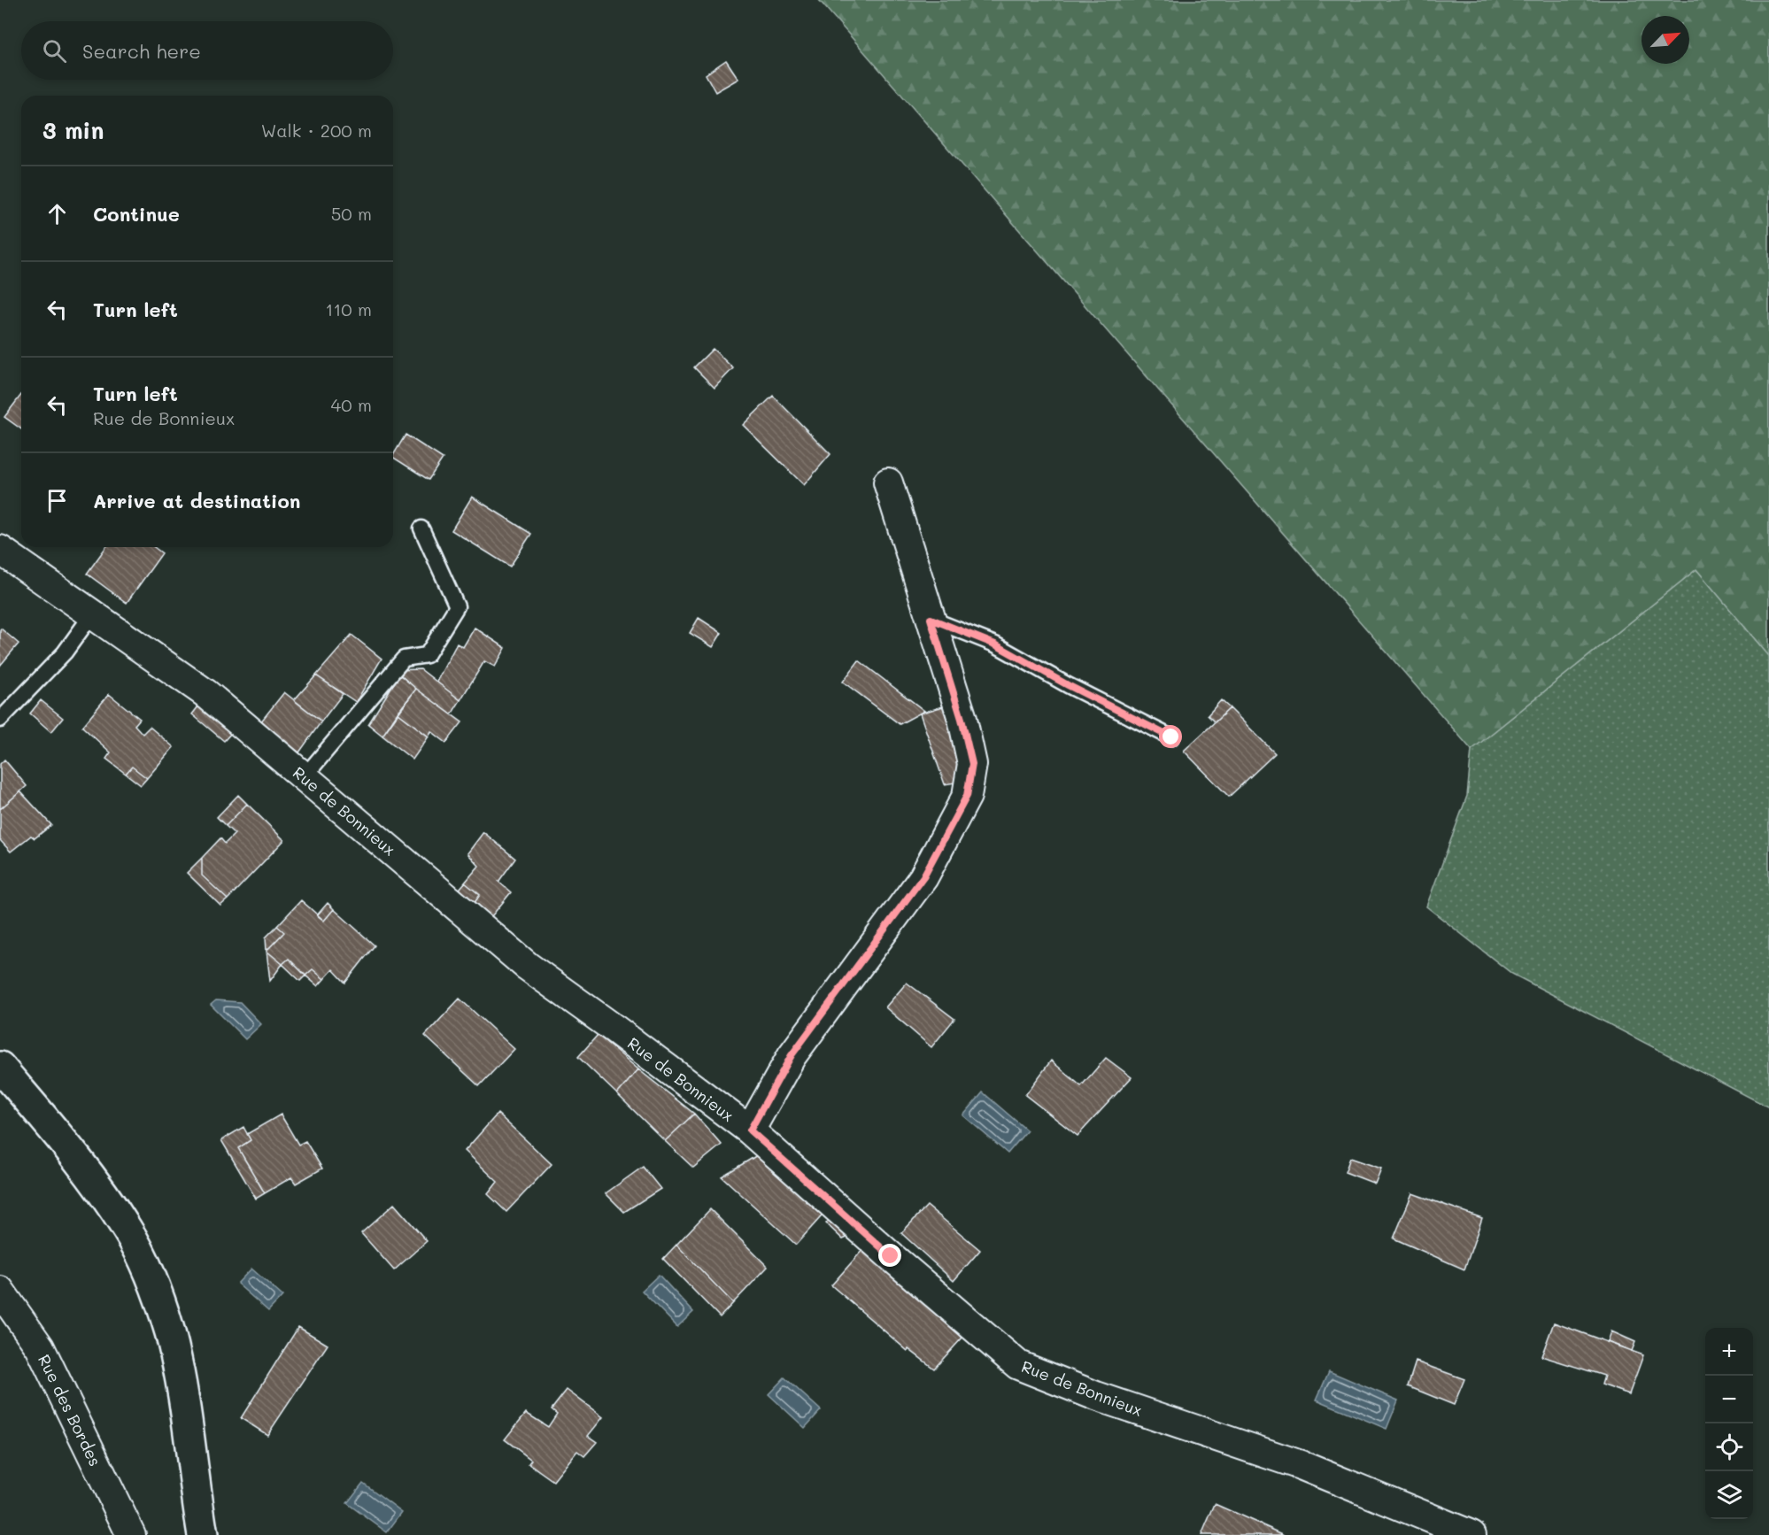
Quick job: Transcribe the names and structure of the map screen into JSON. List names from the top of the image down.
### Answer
{
  "streets": {
    "street": ["Rue de Bonnieux", "Rue des Bordes"]
  },
  "north": "top right",
  "page": {
    "search": "Search here",
    "heading": ["3 min", "Walk · 200 m"],
    "list": [
      ["Continue", "50 m"],
      ["Turn left", "110 m"],
      ["Turn left", "Rue de Bonnieux", "40 m"],
      "Arrive at destination"
    ],
    "map_buttons": ["+", "−"]
  }
}
